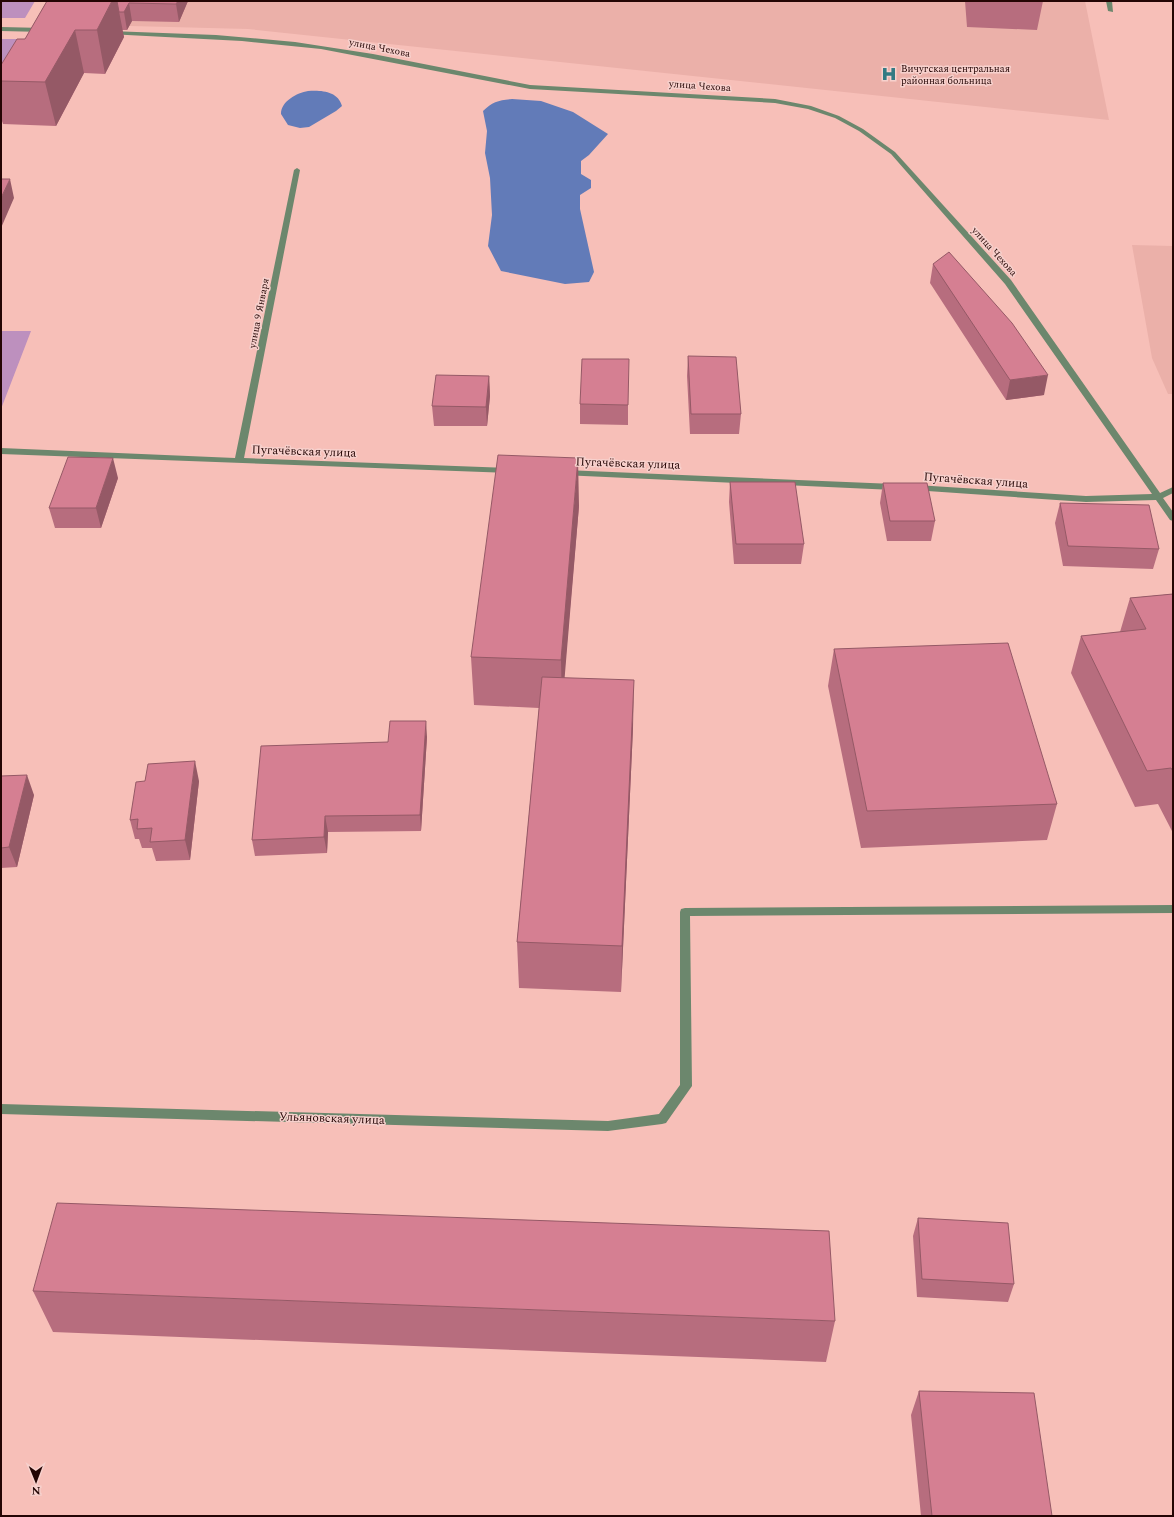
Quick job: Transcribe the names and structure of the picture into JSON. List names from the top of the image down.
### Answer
{
  "streets": {
    "street": [
      "улица Чехова",
      "улица 9 Января",
      "Пугачёвская улица",
      "Ульяновская улица"
    ]
  },
  "crossings": [
    ["улица Чехова", "Пугачёвская улица"],
    ["улица 9 Января", "Пугачёвская улица"]
  ],
  "places": {
    "hospital": ["Вичугская центральная районная больница"]
  },
  "north": "bottom"
}
